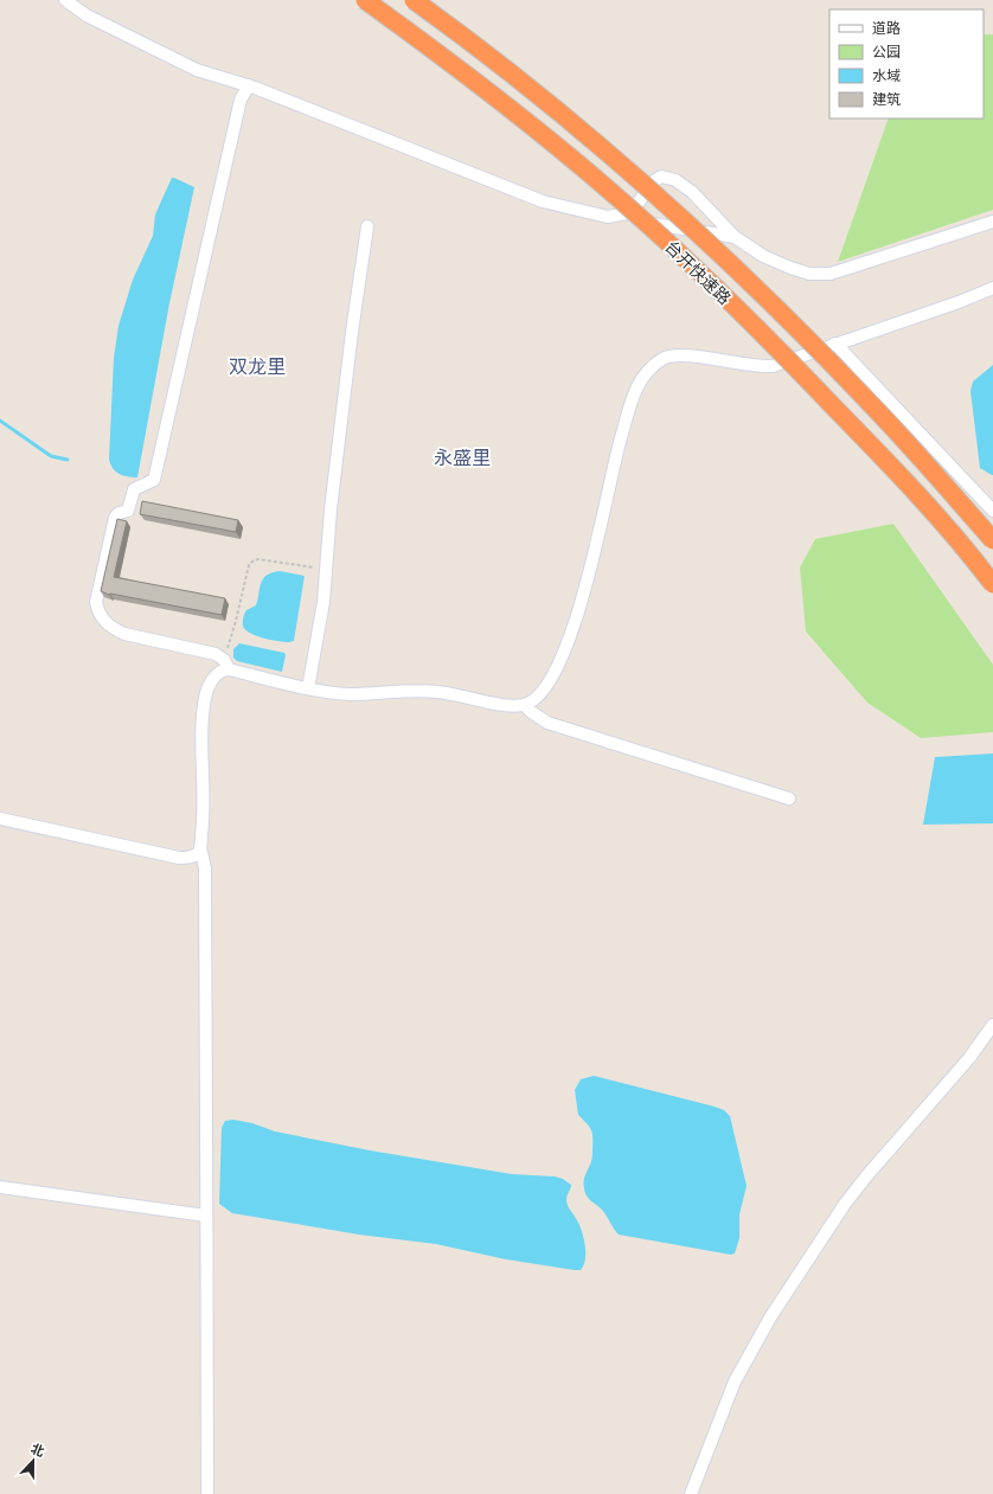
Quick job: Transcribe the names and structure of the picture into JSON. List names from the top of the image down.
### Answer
{
  "streets": {
    "highway": ["台开快速路"]
  },
  "districts": ["双龙里", "永盛里"],
  "legend": [
    "道路",
    "公园",
    "水域",
    "建筑"
  ],
  "north": "top"
}
